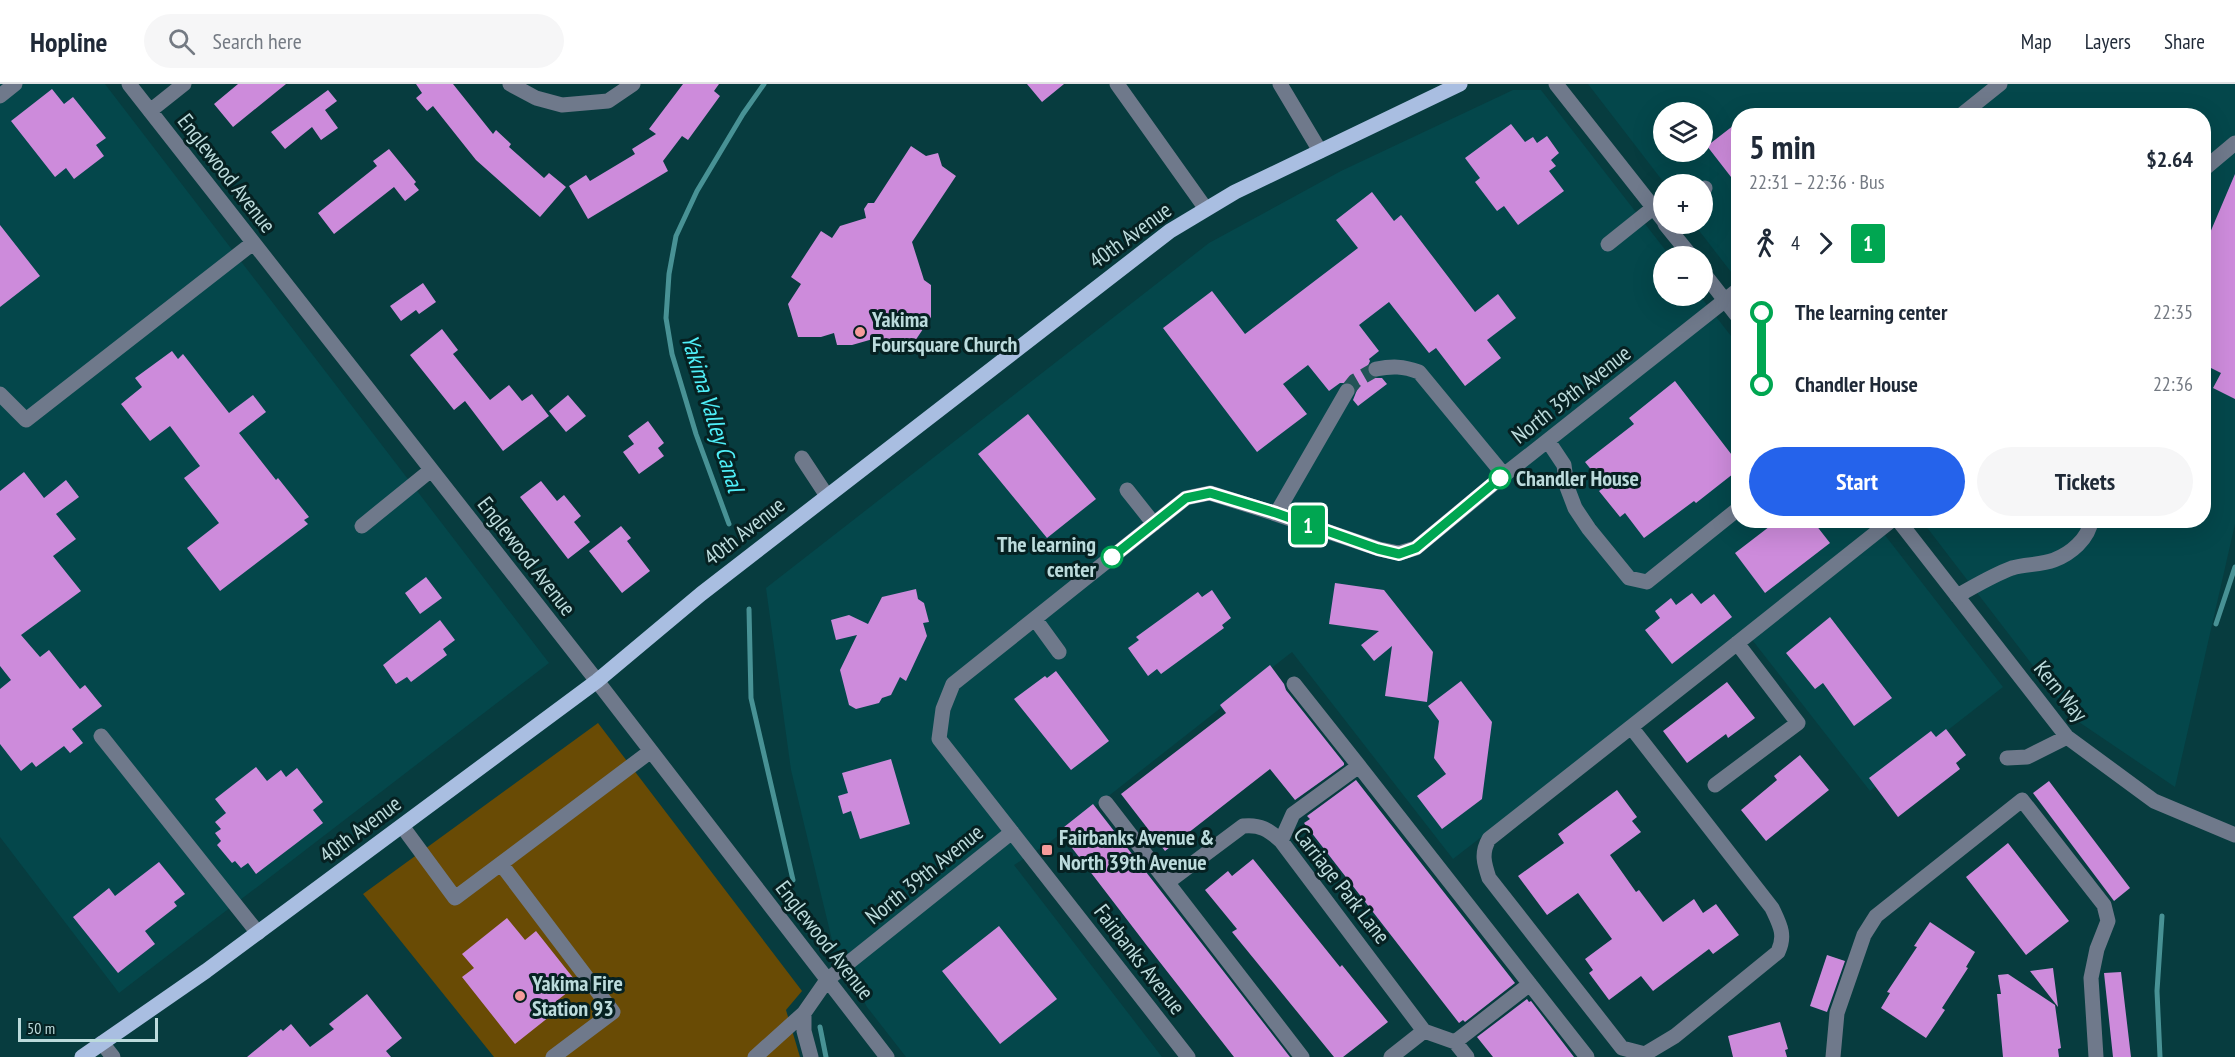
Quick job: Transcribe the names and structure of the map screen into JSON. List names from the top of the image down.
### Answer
{
  "streets": {
    "main road": ["40th Avenue"],
    "street": [
      "Englewood Avenue",
      "North 39th Avenue",
      "Kern Way",
      "Carriage Park Lane",
      "Fairbanks Avenue"
    ]
  },
  "crossings": [
    ["Englewood Avenue", "40th Avenue"],
    ["Englewood Avenue", "North 39th Avenue"],
    ["North 39th Avenue", "Fairbanks Avenue"]
  ],
  "water": ["Yakima Valley Canal"],
  "places": {
    "other": [
      "Yakima Foursquare Church",
      "Chandler House",
      "The learning center",
      "Yakima Fire Station 93"
    ],
    "transit": ["Fairbanks Avenue & North 39th Avenue"]
  },
  "lines": ["bus line 1"],
  "scale_bar": "50 m",
  "page": {
    "header": "Hopline",
    "search": "Search here",
    "nav": ["Map", "Layers", "Share"],
    "on_map": "1",
    "map_buttons": ["+", "−"],
    "heading": ["5 min", "22:31 – 22:36 · Bus", "$2.64"],
    "legs": ["4", "1"],
    "list": [
      {
        "name": "The learning center",
        "value": "22:35"
      },
      {
        "name": "Chandler House",
        "value": "22:36"
      }
    ],
    "buttons": ["Start", "Tickets"],
    "scale": "50 m"
  }
}
